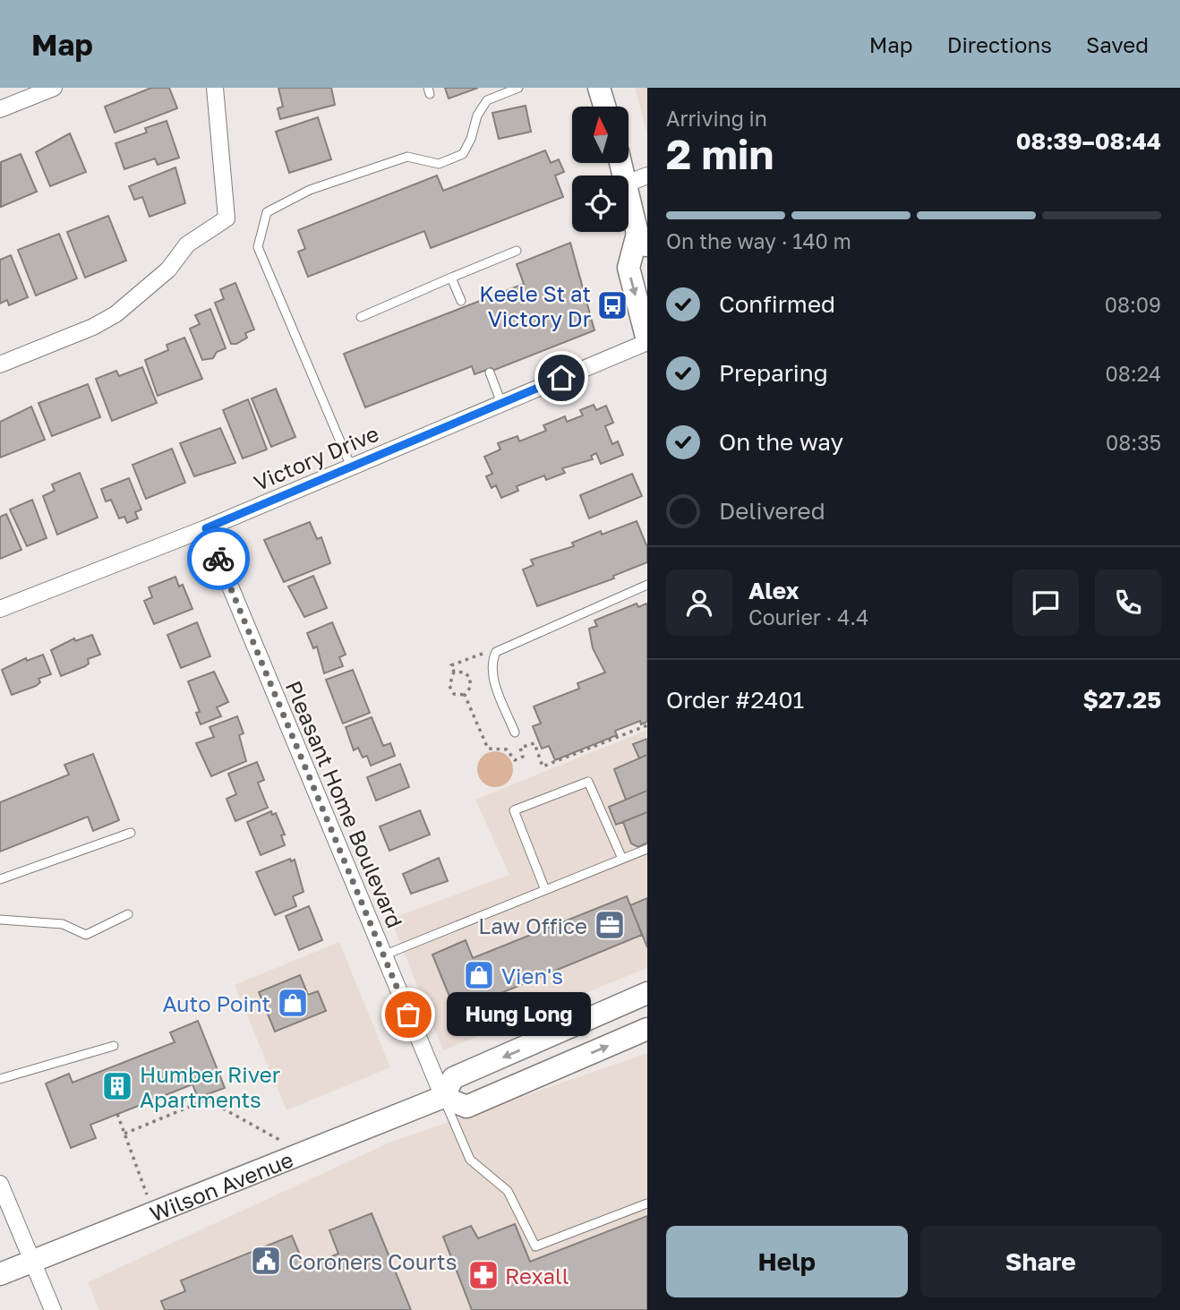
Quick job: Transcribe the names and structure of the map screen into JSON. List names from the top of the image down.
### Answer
{
  "streets": {
    "main road": ["Wilson Avenue"],
    "street": ["Victory Drive", "Pleasant Home Boulevard"]
  },
  "crossings": [
    ["Victory Drive", "Pleasant Home Boulevard"],
    ["Pleasant Home Boulevard", "Wilson Avenue"]
  ],
  "places": {
    "bus stop": ["Keele St at Victory Dr"],
    "office": ["Law Office"],
    "shop": ["Vien's", "Auto Point"],
    "other": ["Hung Long"],
    "building": ["Humber River Apartments"],
    "public building": ["Coroners Courts"],
    "pharmacy": ["Rexall"]
  },
  "north": "top",
  "page": {
    "header": "Map",
    "nav": ["Map", "Directions", "Saved"],
    "heading": ["2 min", "Arriving in", "08:39–08:44"],
    "panel": [
      "Alex",
      "Courier · 4.4",
      "Order #2401",
      "$27.25"
    ],
    "bar": "On the way · 140 m",
    "list": [
      ["Confirmed", "08:09"],
      ["Preparing", "08:24"],
      ["On the way", "08:35"],
      "Delivered"
    ],
    "bubble": "Hung Long",
    "buttons": ["Help", "Share"]
  }
}
